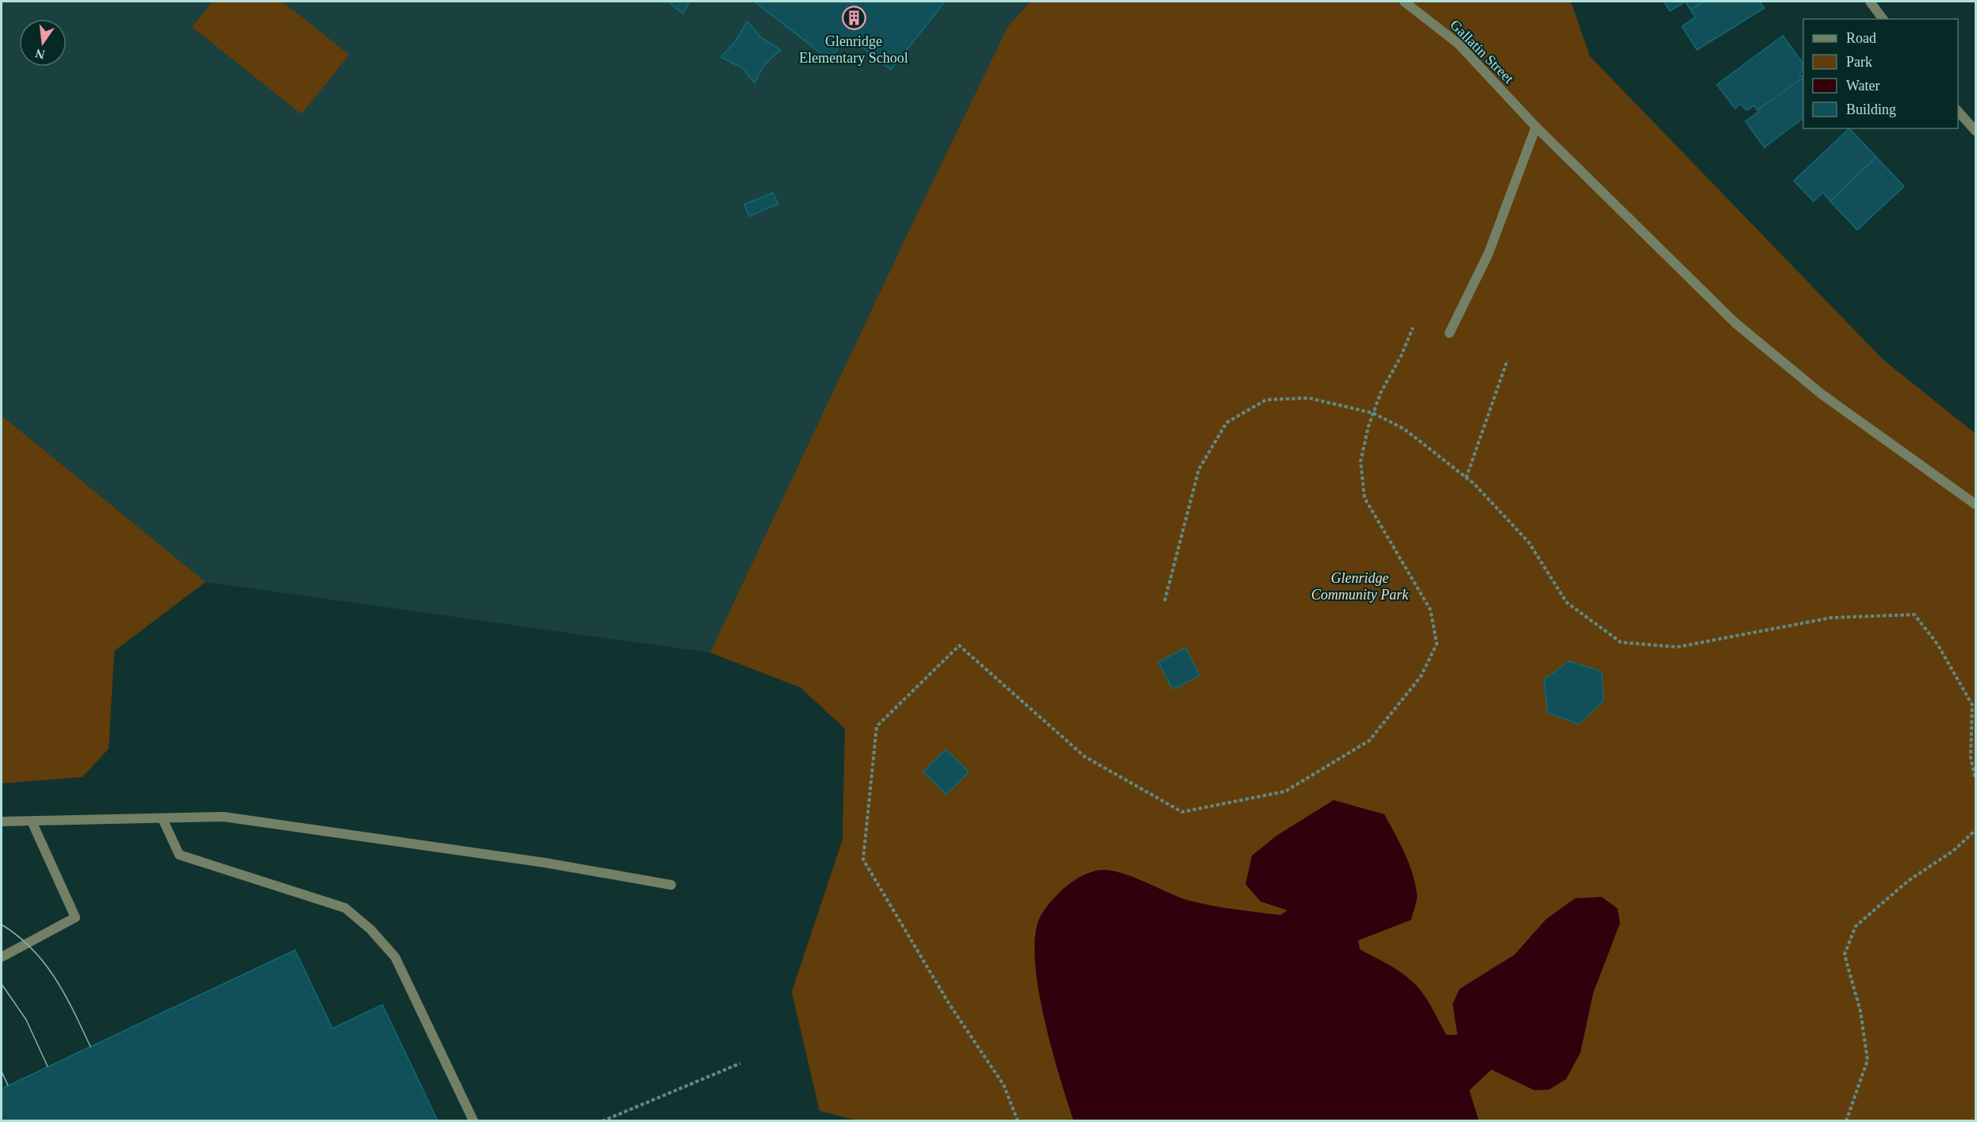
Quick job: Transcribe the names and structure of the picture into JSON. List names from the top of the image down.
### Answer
{
  "streets": {
    "street": ["Gallatin Street"]
  },
  "parks": ["Glenridge Community Park"],
  "places": {
    "building": ["Glenridge Elementary School"]
  },
  "legend": [
    "Road",
    "Park",
    "Water",
    "Building"
  ],
  "north": "bottom"
}
